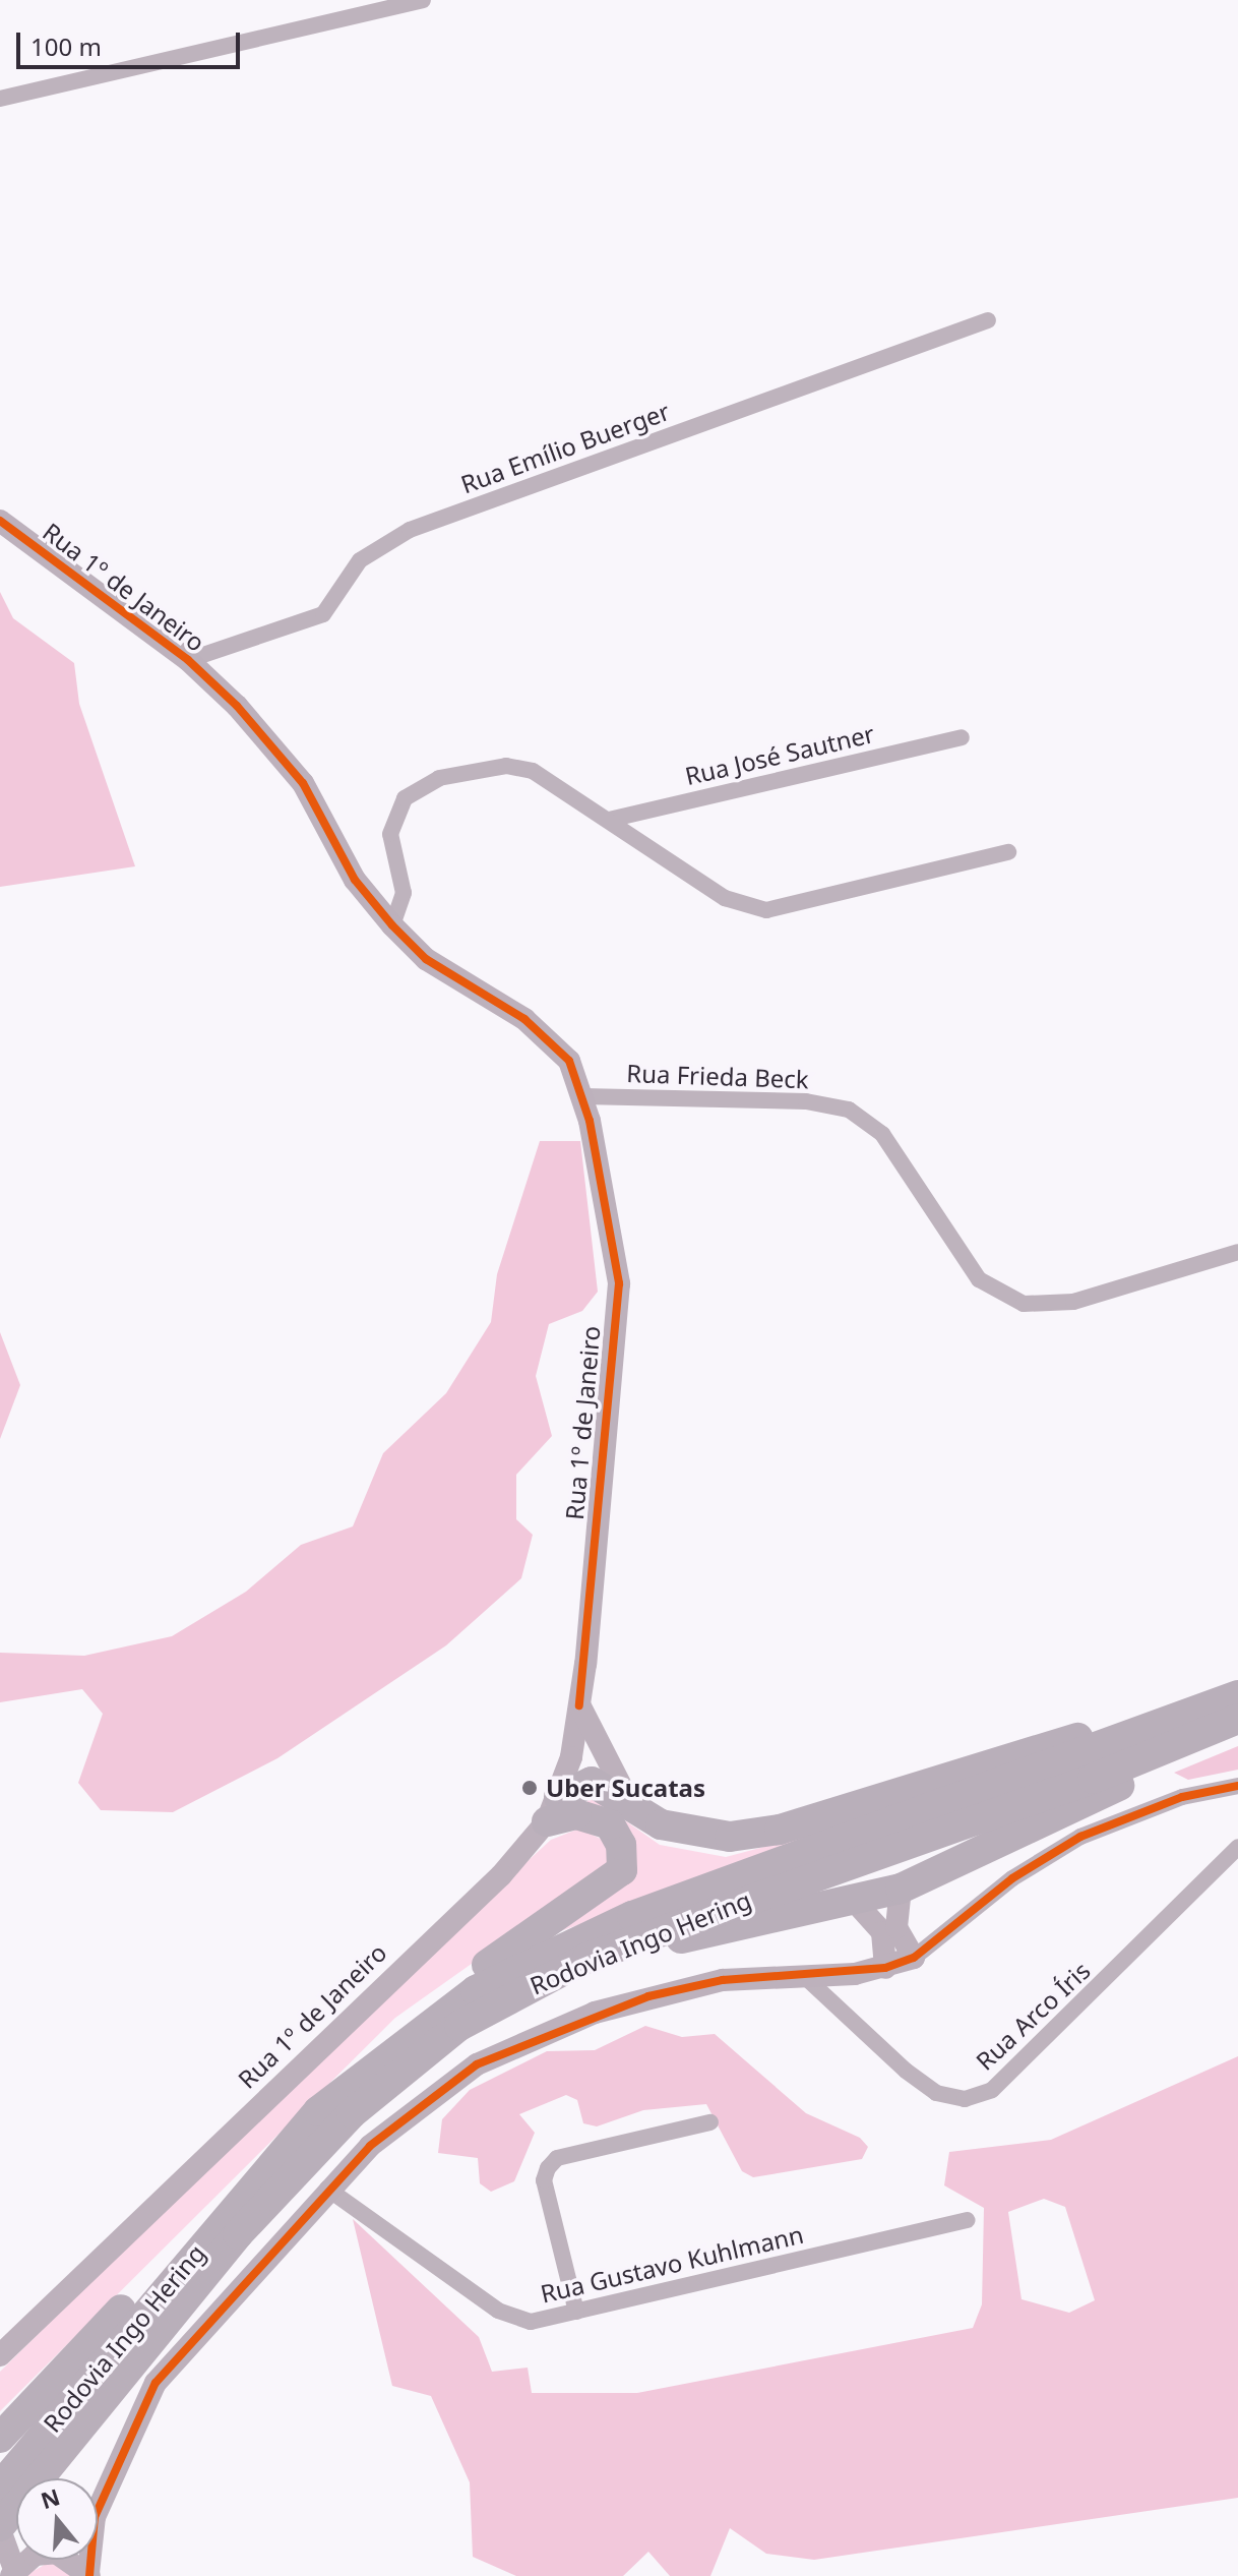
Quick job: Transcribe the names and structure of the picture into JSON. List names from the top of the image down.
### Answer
{
  "streets": {
    "highway": ["Rodovia Ingo Hering"],
    "street": [
      "Rua Emílio Buerger",
      "Rua 1º de Janeiro",
      "Rua José Sautner",
      "Rua Frieda Beck",
      "Rua Arco Íris",
      "Rua Gustavo Kuhlmann"
    ]
  },
  "crossings": [
    ["Rua Emílio Buerger", "Rua 1º de Janeiro"],
    ["Rua 1º de Janeiro", "Rua Frieda Beck"]
  ],
  "places": ["Uber Sucatas"],
  "scale_bar": "100 m",
  "north": "top"
}
